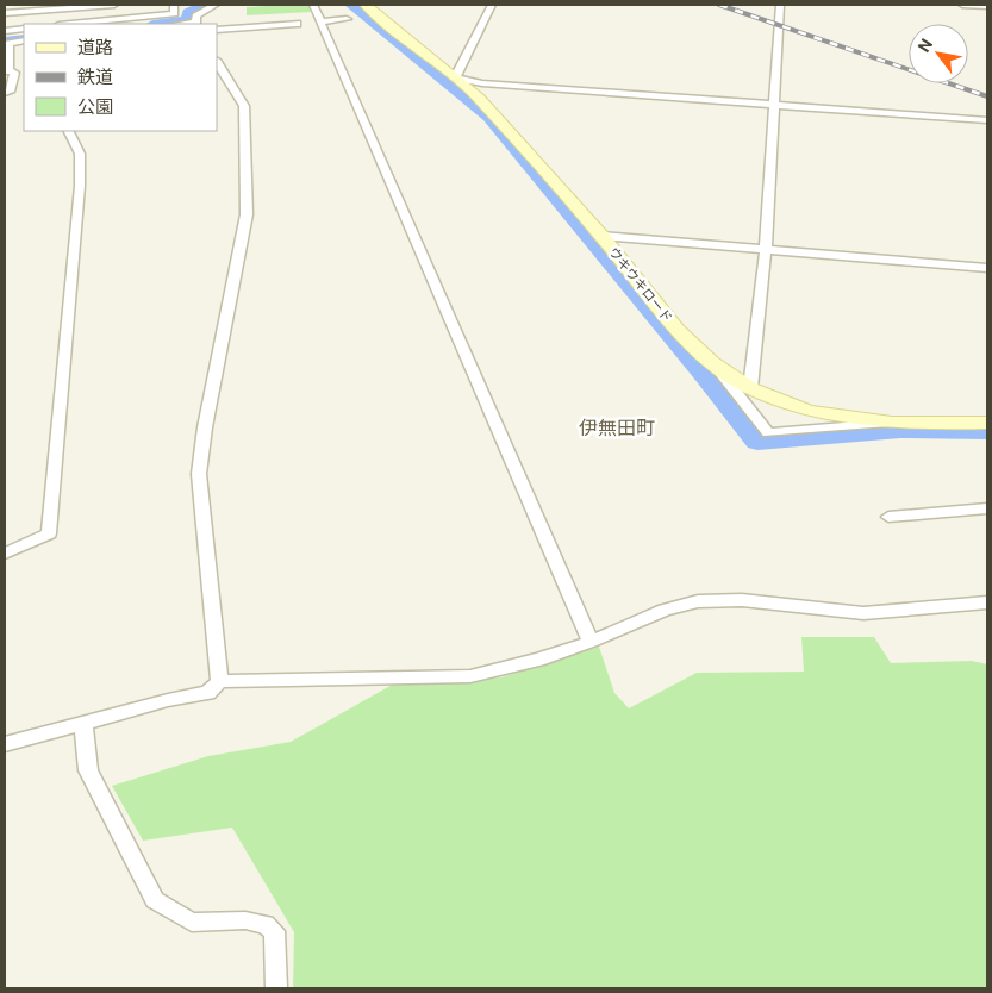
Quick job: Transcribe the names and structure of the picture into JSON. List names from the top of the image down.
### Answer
{
  "streets": {
    "street": ["ウキウキロード"]
  },
  "districts": ["伊無田町"],
  "legend": ["道路", "鉄道", "公園"],
  "north": "top left"
}
